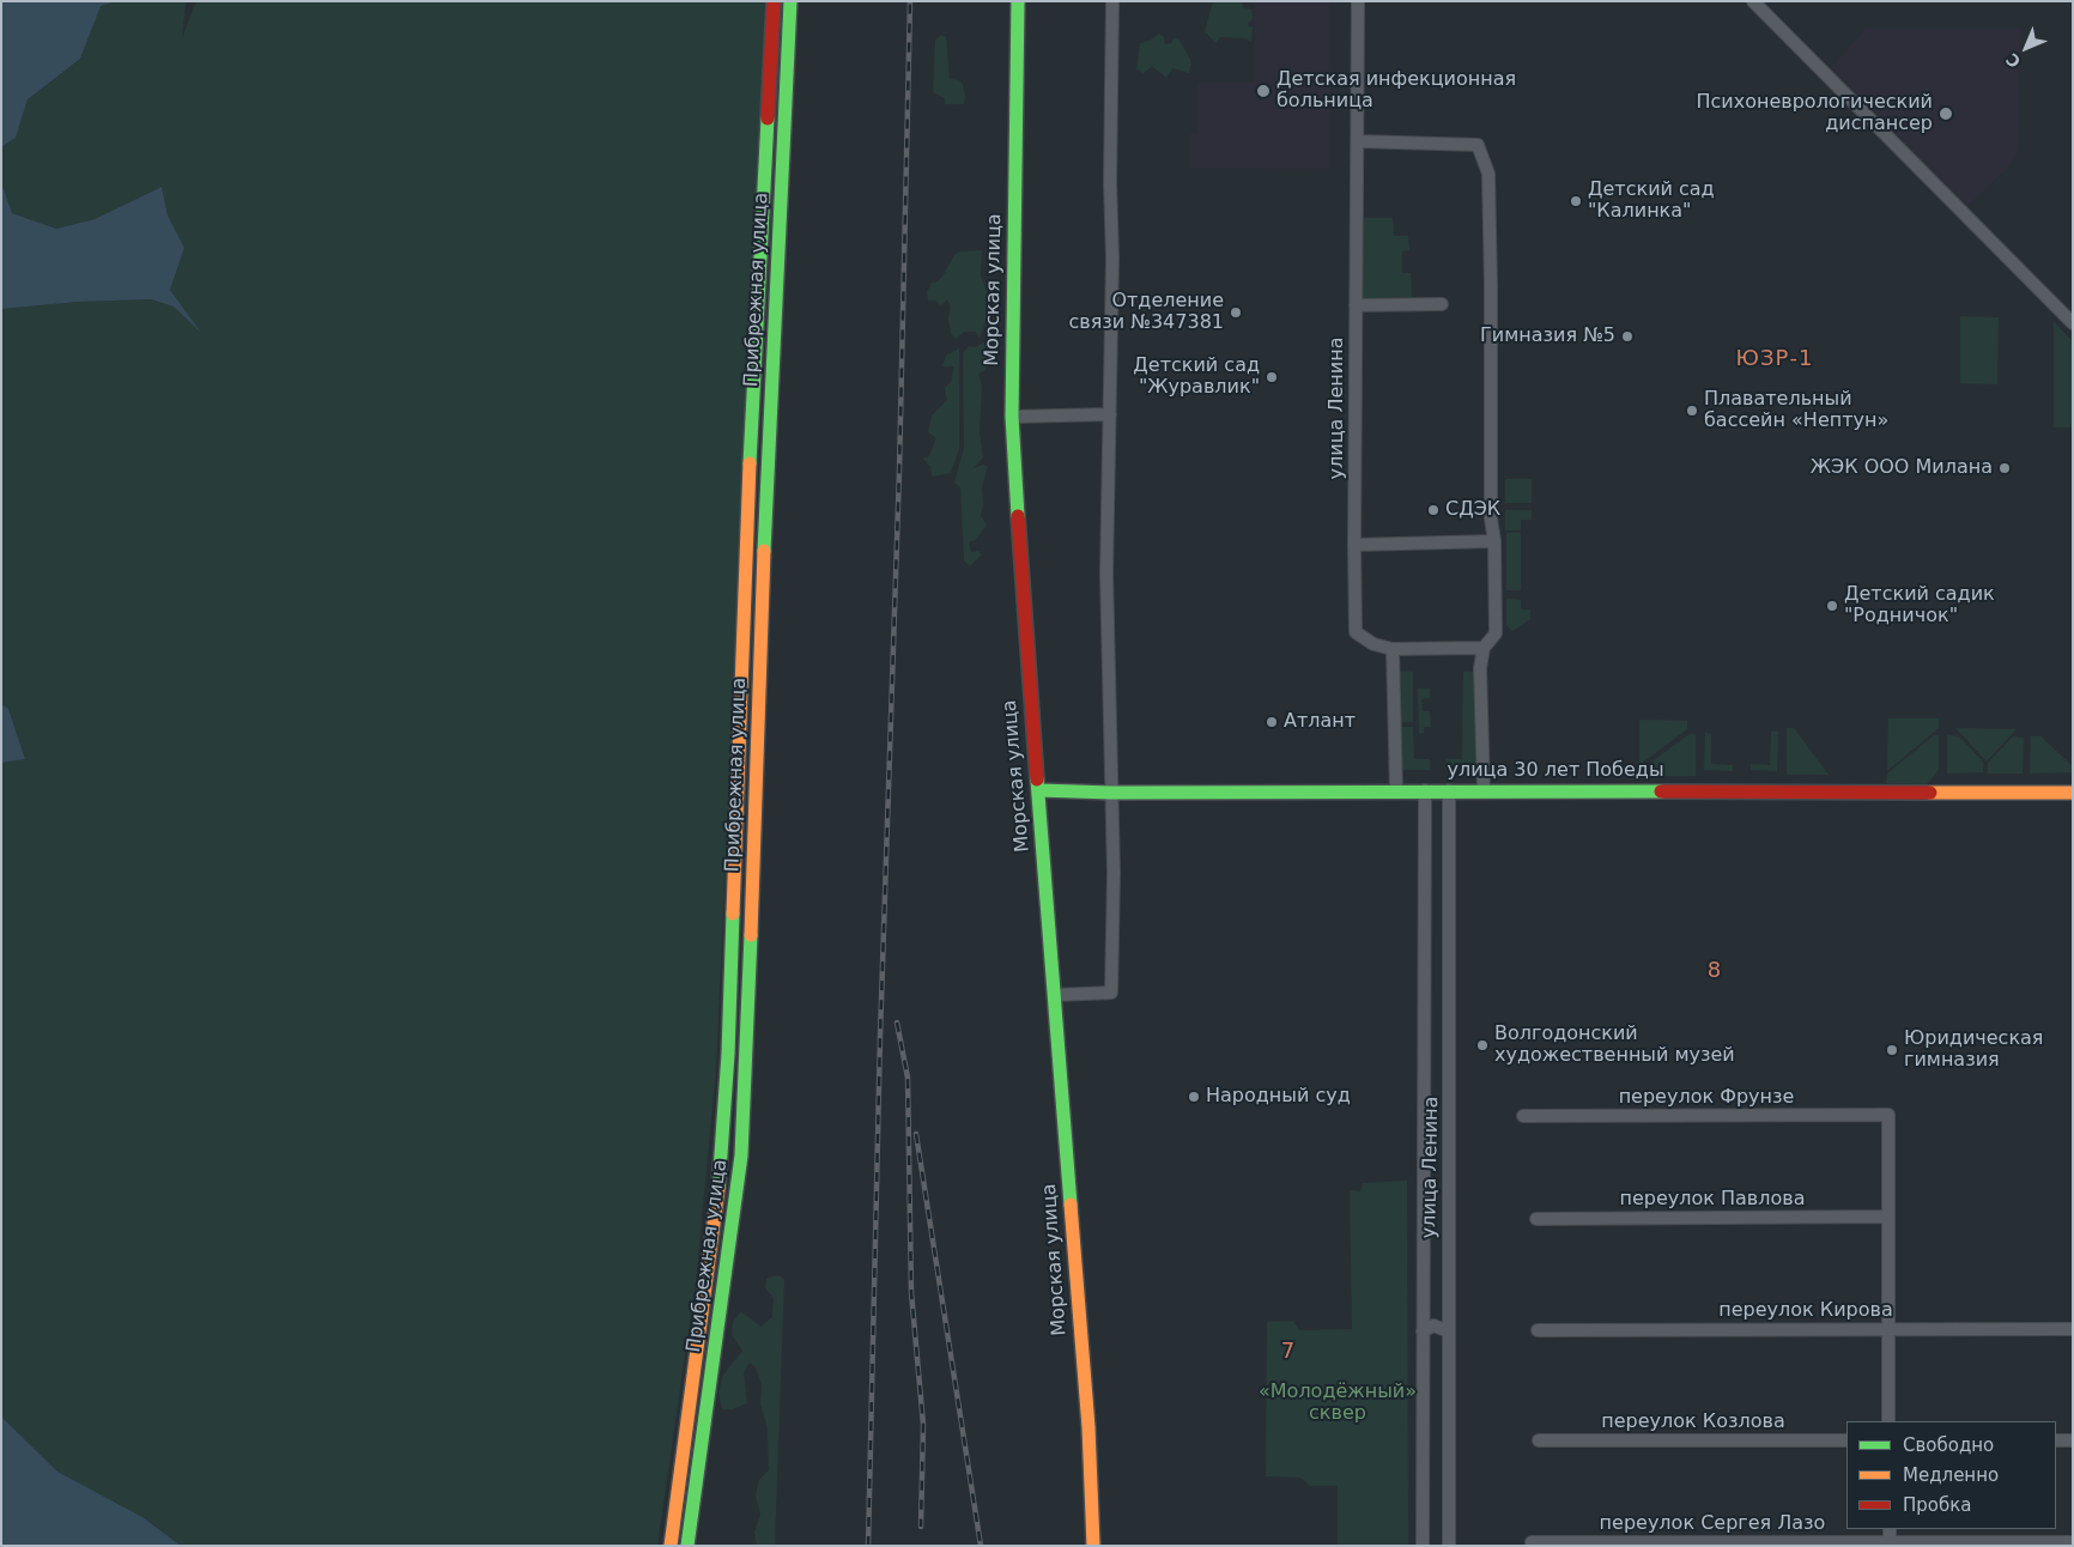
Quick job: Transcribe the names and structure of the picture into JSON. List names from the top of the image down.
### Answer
{
  "streets": {
    "main road": ["Прибрежная улица", "Морская улица", "улица 30 лет Победы"],
    "street": [
      "улица Ленина",
      "переулок Фрунзе",
      "переулок Павлова",
      "переулок Кирова",
      "переулок Козлова",
      "переулок Сергея Лазо"
    ]
  },
  "crossings": [
    ["Морская улица", "улица 30 лет Победы"],
    ["улица Ленина", "улица 30 лет Победы"],
    ["переулок Фрунзе", "переулок Павлова"]
  ],
  "districts": ["ЮЗР-1", "8", "7"],
  "parks": ["«Молодёжный» сквер"],
  "places": [
    "Детская инфекционная больница",
    "Психоневрологический диспансер",
    "Детский сад \"Калинка\"",
    "Отделение связи №347381",
    "Гимназия №5",
    "Детский сад \"Журавлик\"",
    "Плавательный бассейн «Нептун»",
    "ЖЭК ООО Милана",
    "СДЭК",
    "Детский садик \"Родничок\"",
    "Атлант",
    "Волгодонский художественный музей",
    "Юридическая гимназия",
    "Народный суд"
  ],
  "legend": ["Свободно", "Медленно", "Пробка"],
  "north": "bottom left"
}
